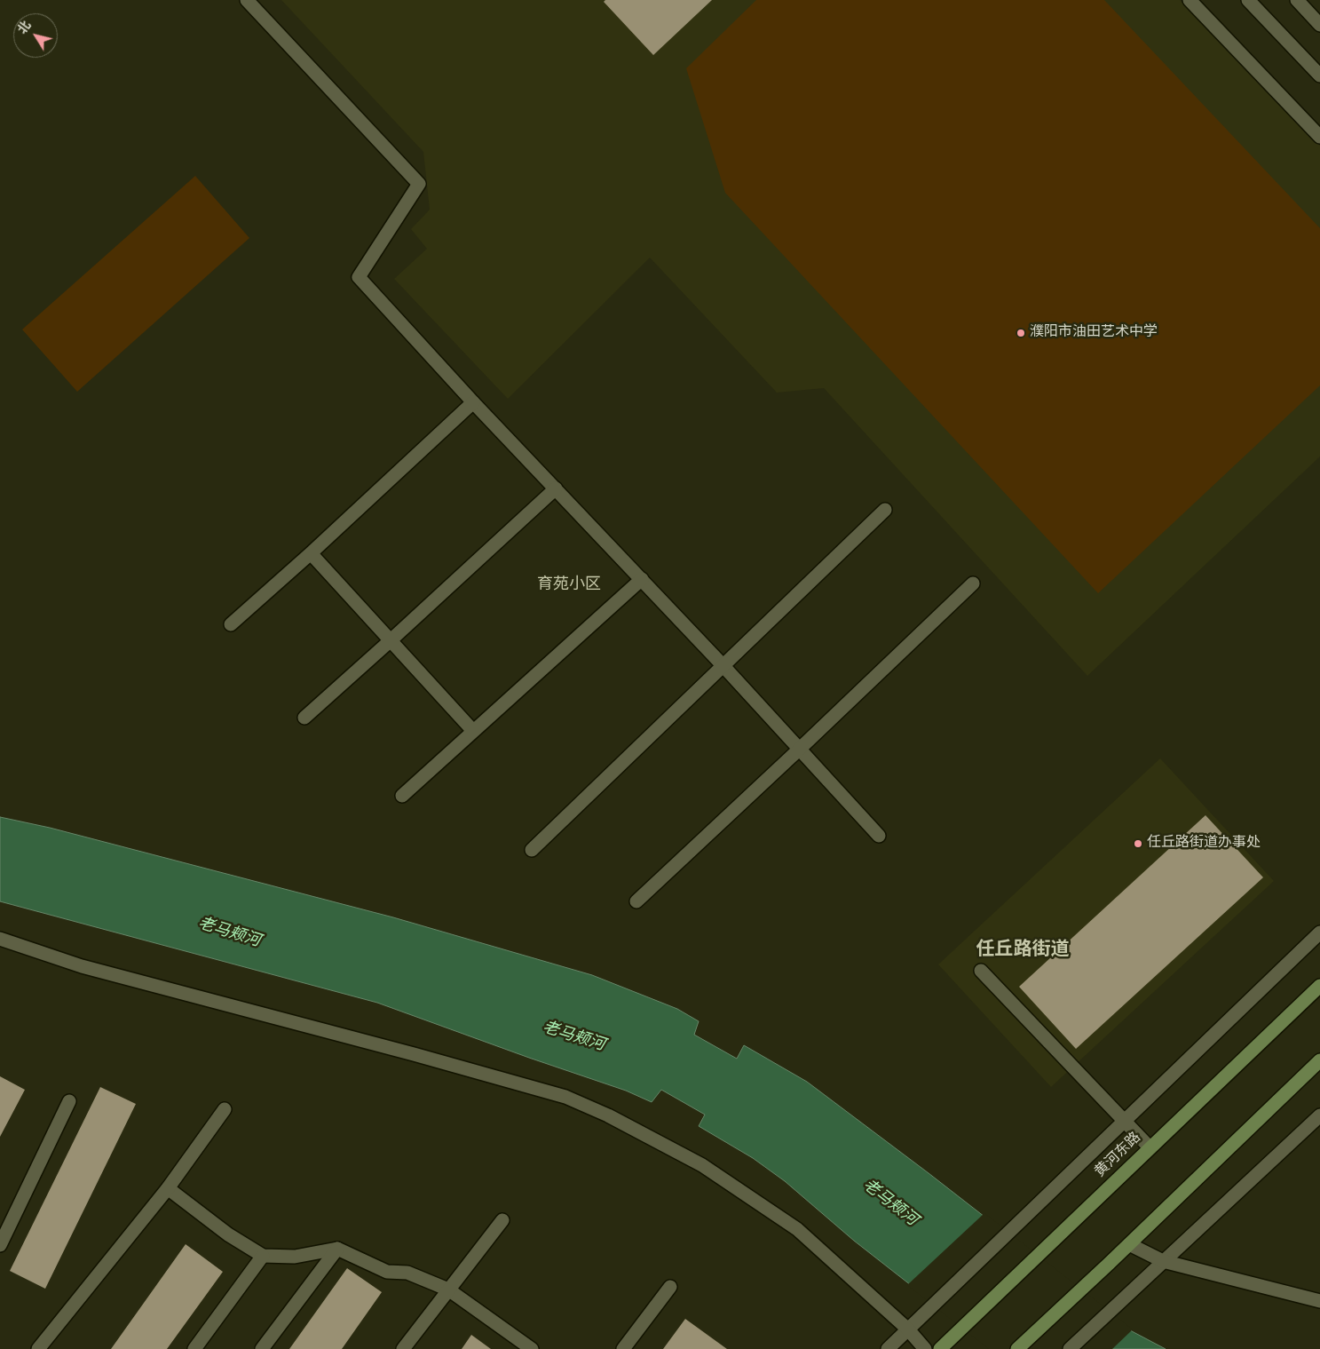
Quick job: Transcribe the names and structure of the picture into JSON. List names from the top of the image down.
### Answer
{
  "streets": {
    "main road": ["黄河东路"]
  },
  "districts": ["育苑小区", "任丘路街道"],
  "water": ["老马颊河"],
  "places": ["濮阳市油田艺术中学", "任丘路街道办事处"],
  "north": "top left"
}
